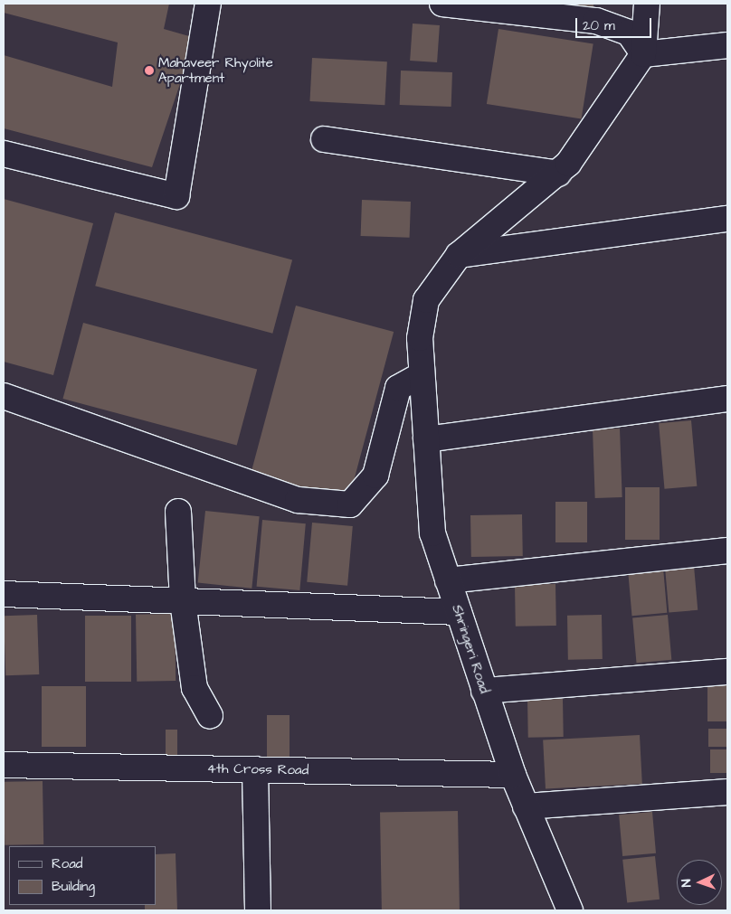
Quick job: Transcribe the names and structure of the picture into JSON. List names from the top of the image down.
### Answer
{
  "streets": {
    "street": ["Shringeri Road", "4th Cross Road"]
  },
  "crossings": [
    ["Shringeri Road", "4th Cross Road"]
  ],
  "places": ["Mahaveer Rhyolite Apartment"],
  "legend": ["Road", "Building"],
  "scale_bar": "20 m",
  "north": "left"
}
